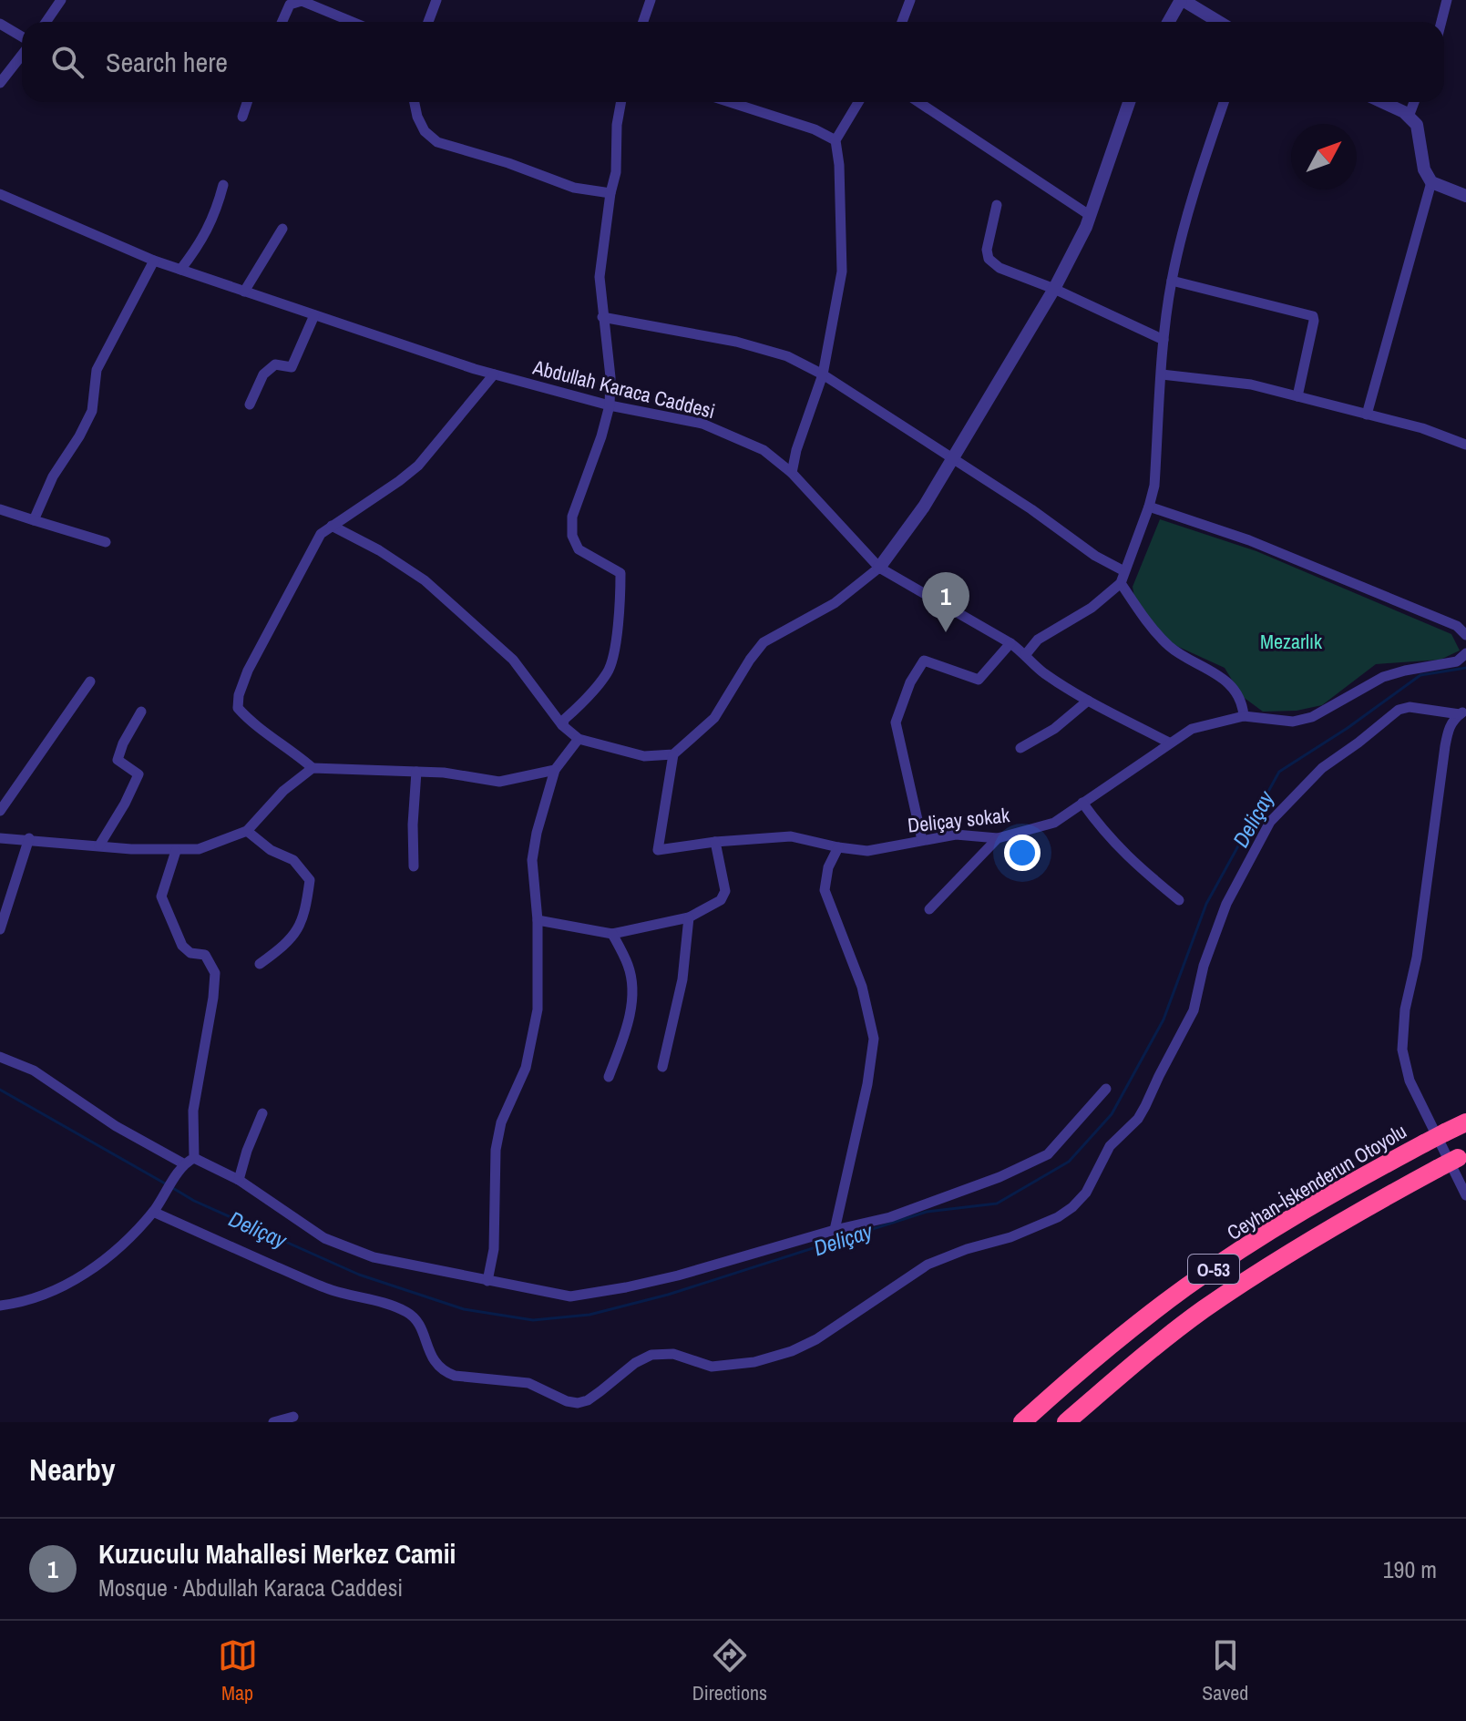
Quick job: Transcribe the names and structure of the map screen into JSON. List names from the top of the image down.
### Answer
{
  "streets": {
    "highway": ["Ceyhan-İskenderun Otoyolu", "O-53"],
    "street": ["Abdullah Karaca Caddesi", "Deliçay sokak"]
  },
  "crossings": [
    ["Abdullah Karaca Caddesi", "Deliçay sokak"]
  ],
  "water": ["Deliçay"],
  "parks": ["Mezarlık"],
  "north": "top right",
  "page": {
    "search": "Search here",
    "pins": "1",
    "heading": "Nearby",
    "list": [
      {
        "mark": "1",
        "name": "Kuzuculu Mahallesi Merkez Camii",
        "note": "Mosque · Abdullah Karaca Caddesi",
        "value": "190 m"
      }
    ],
    "nav": ["Map", "Directions", "Saved"]
  }
}
